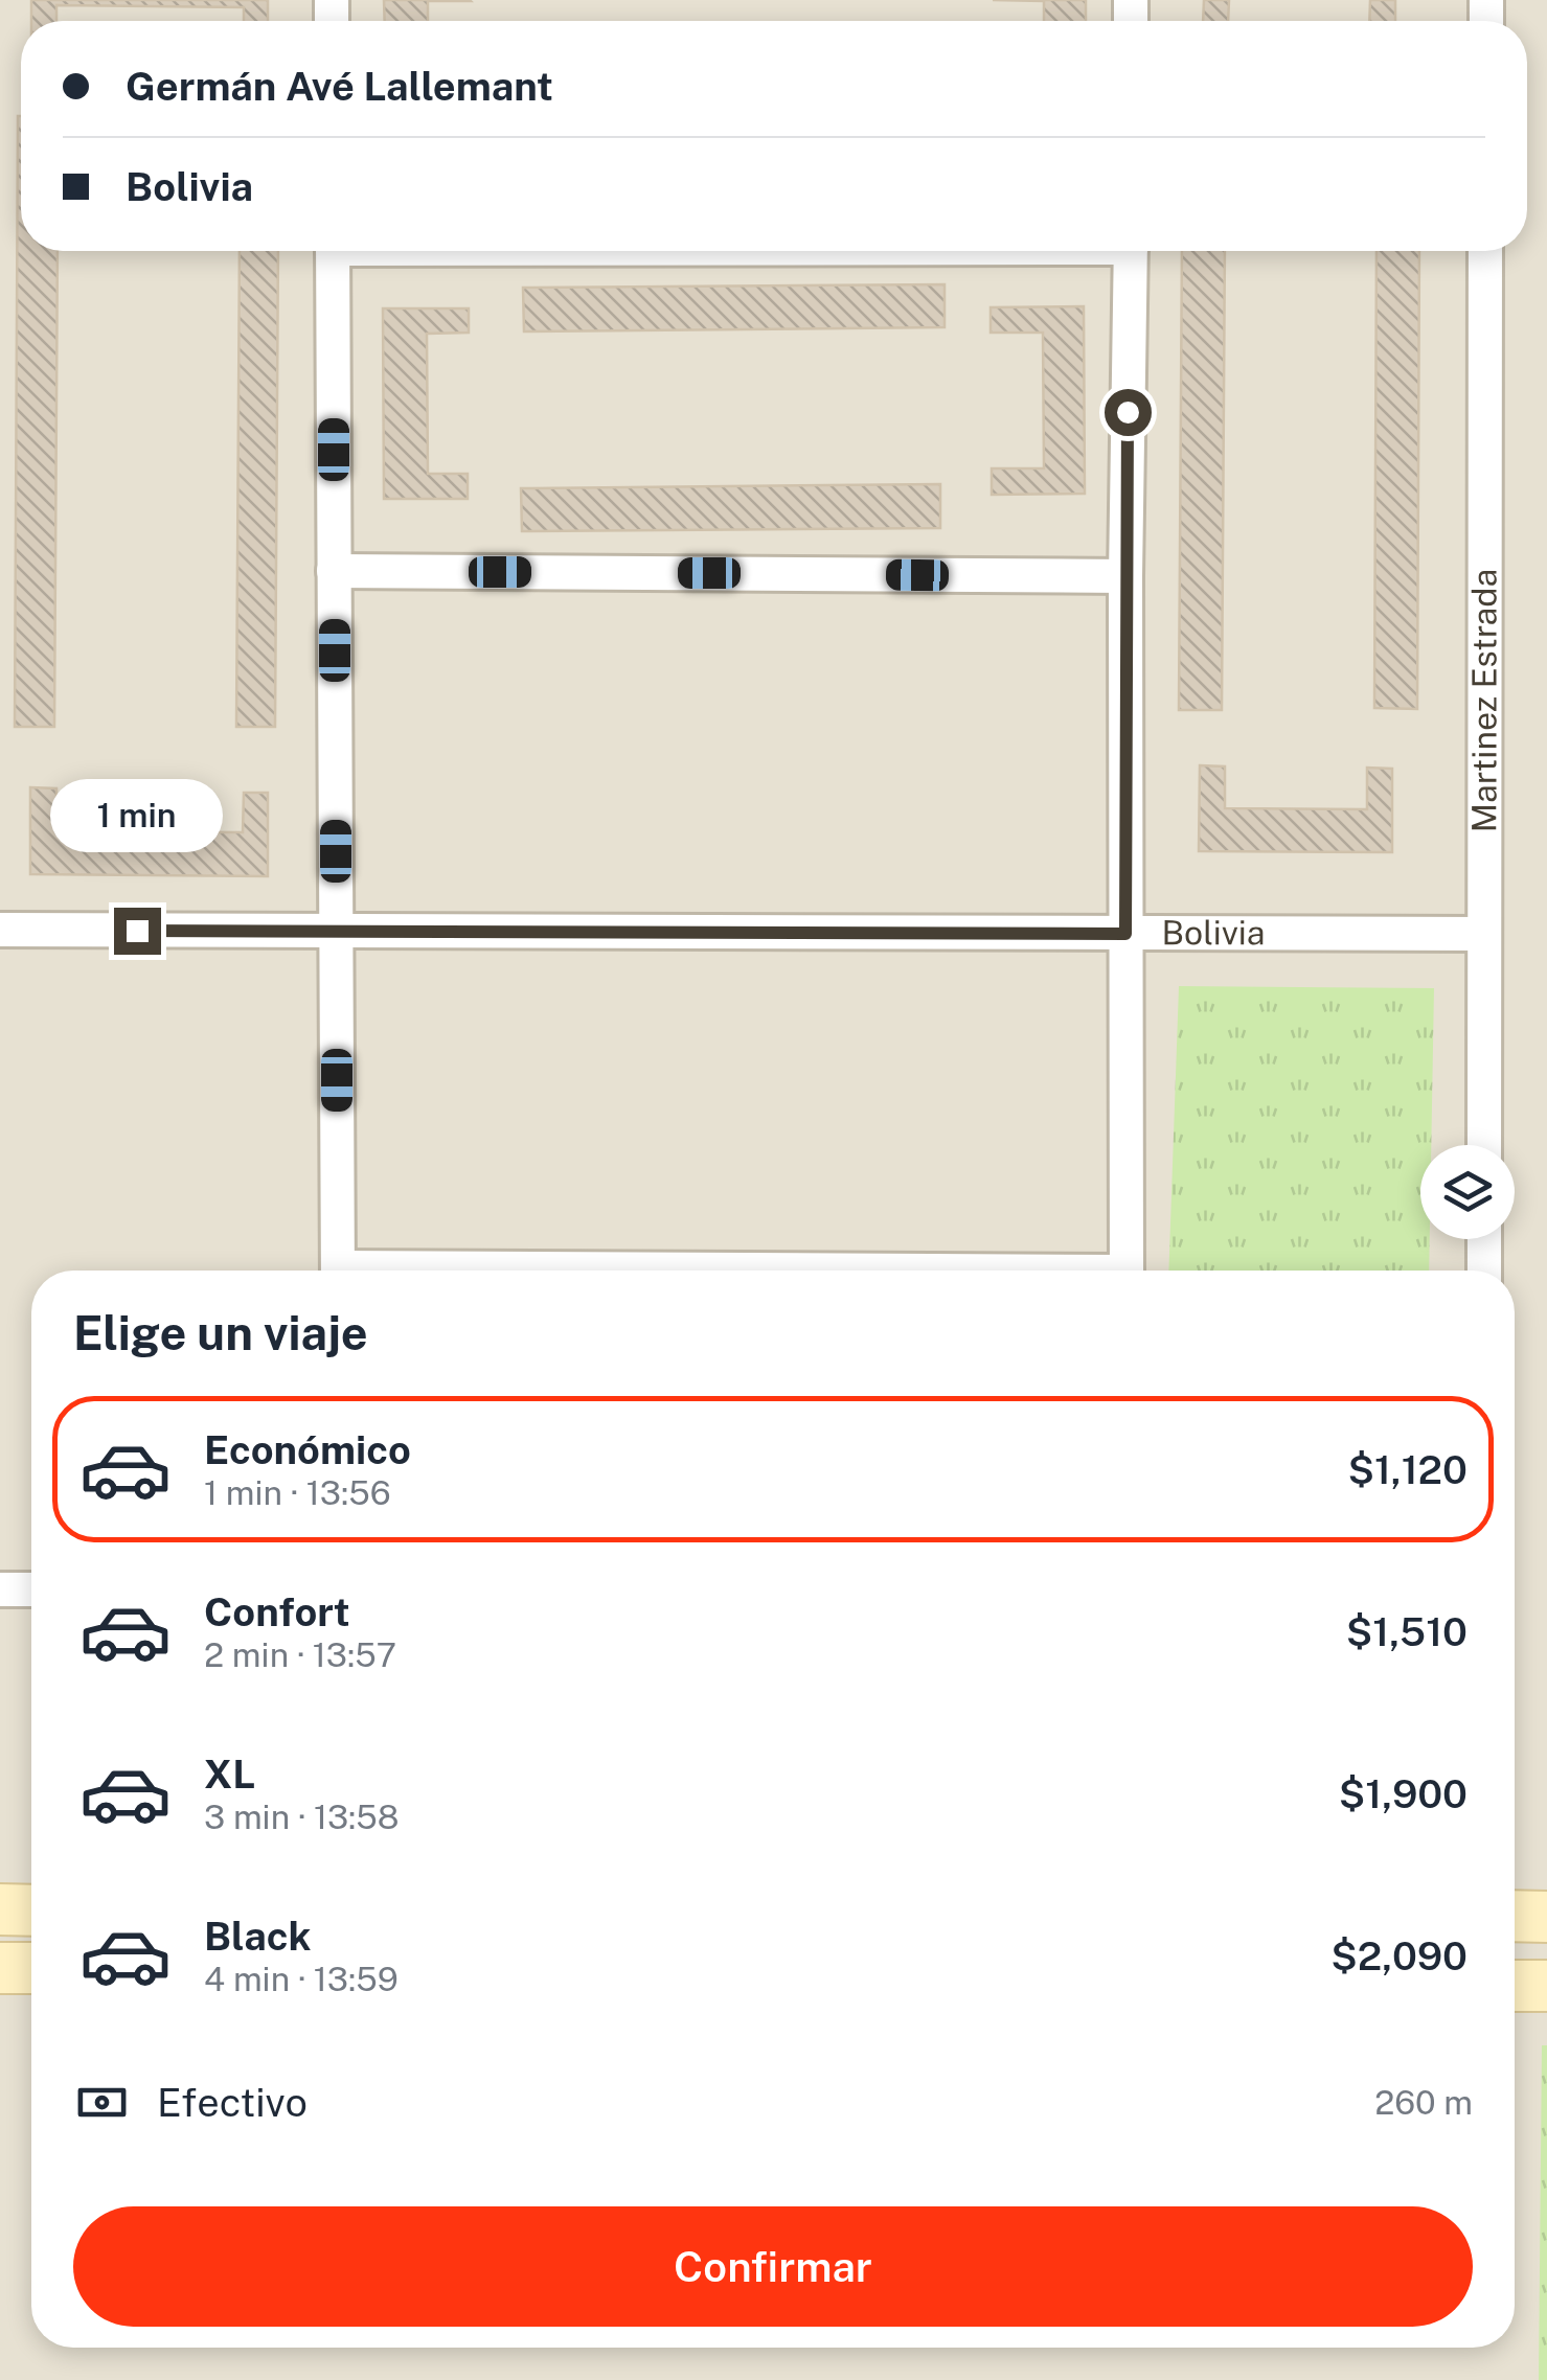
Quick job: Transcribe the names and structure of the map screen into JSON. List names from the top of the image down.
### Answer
{
  "streets": {
    "street": ["Martinez Estrada", "Bolivia"]
  },
  "crossings": [
    ["Martinez Estrada", "Bolivia"]
  ],
  "page": {
    "banner": ["Germán Avé Lallemant", "Bolivia"],
    "bubble": "1 min",
    "heading": "Elige un viaje",
    "list": [
      {
        "name": "Económico",
        "note": "1 min · 13:56",
        "value": "$1,120"
      },
      {
        "name": "Confort",
        "note": "2 min · 13:57",
        "value": "$1,510"
      },
      {
        "name": "XL",
        "note": "3 min · 13:58",
        "value": "$1,900"
      },
      {
        "name": "Black",
        "note": "4 min · 13:59",
        "value": "$2,090"
      }
    ],
    "pay": ["Efectivo", "260 m"],
    "buttons": "Confirmar"
  }
}
